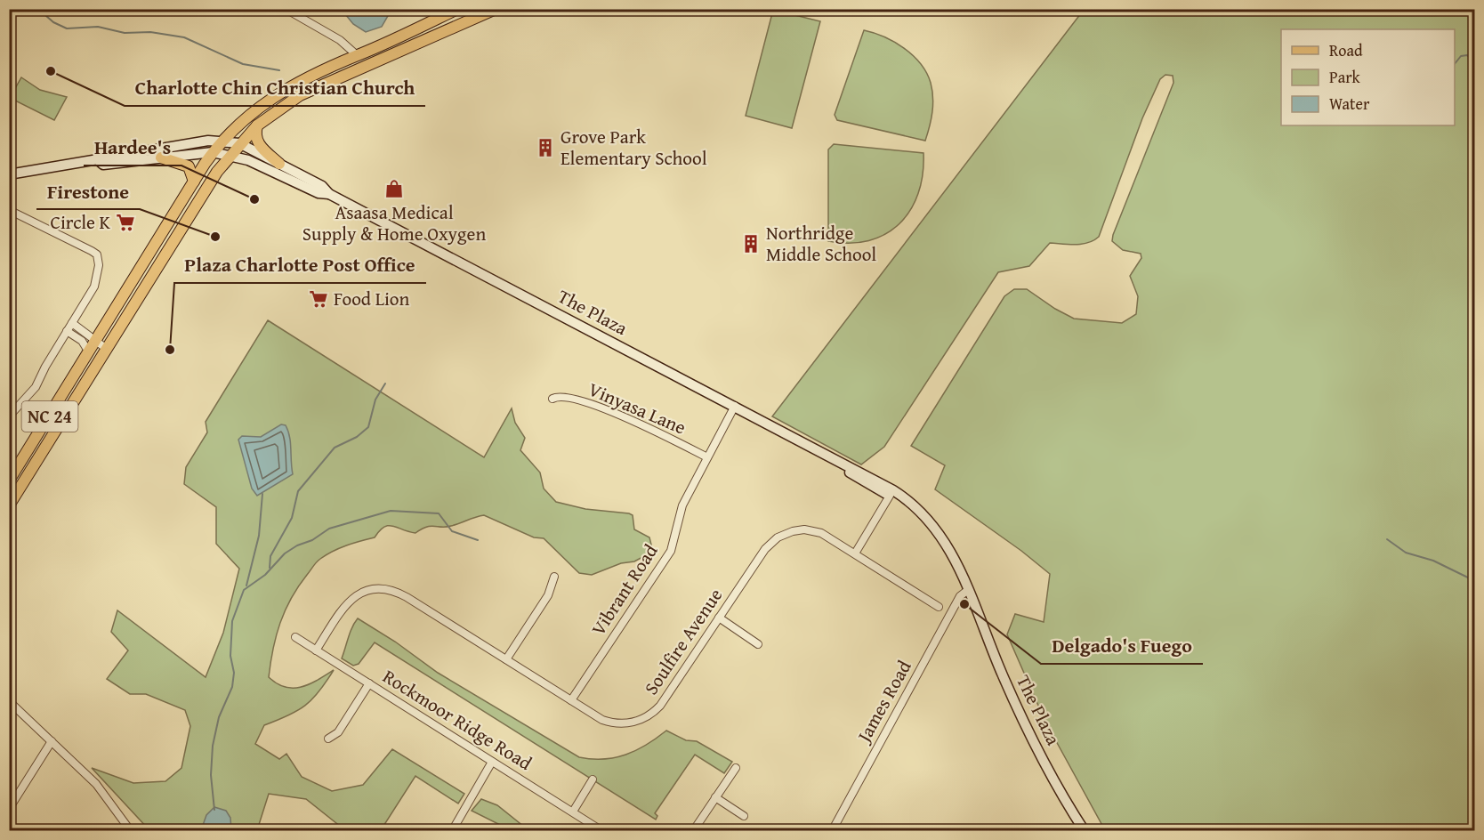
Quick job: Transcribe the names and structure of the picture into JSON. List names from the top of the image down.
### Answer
{
  "streets": {
    "main road": ["NC 24"],
    "street": [
      "The Plaza",
      "Vinyasa Lane",
      "Vibrant Road",
      "Soulfire Avenue",
      "James Road",
      "Rockmoor Ridge Road"
    ]
  },
  "crossings": [
    ["The Plaza", "NC 24"],
    ["The Plaza", "Vibrant Road"],
    ["The Plaza", "James Road"],
    ["Vinyasa Lane", "Vibrant Road"],
    ["Vibrant Road", "Soulfire Avenue"],
    ["Soulfire Avenue", "Rockmoor Ridge Road"]
  ],
  "places": {
    "other": [
      "Charlotte Chin Christian Church",
      "Hardee's",
      "Firestone",
      "Plaza Charlotte Post Office",
      "Delgado's Fuego"
    ],
    "building": ["Grove Park Elementary School", "Northridge Middle School"],
    "shop": ["Asaasa Medical Supply & Home Oxygen"],
    "supermarket": ["Circle K", "Food Lion"]
  },
  "legend": ["Road", "Park", "Water"]
}
